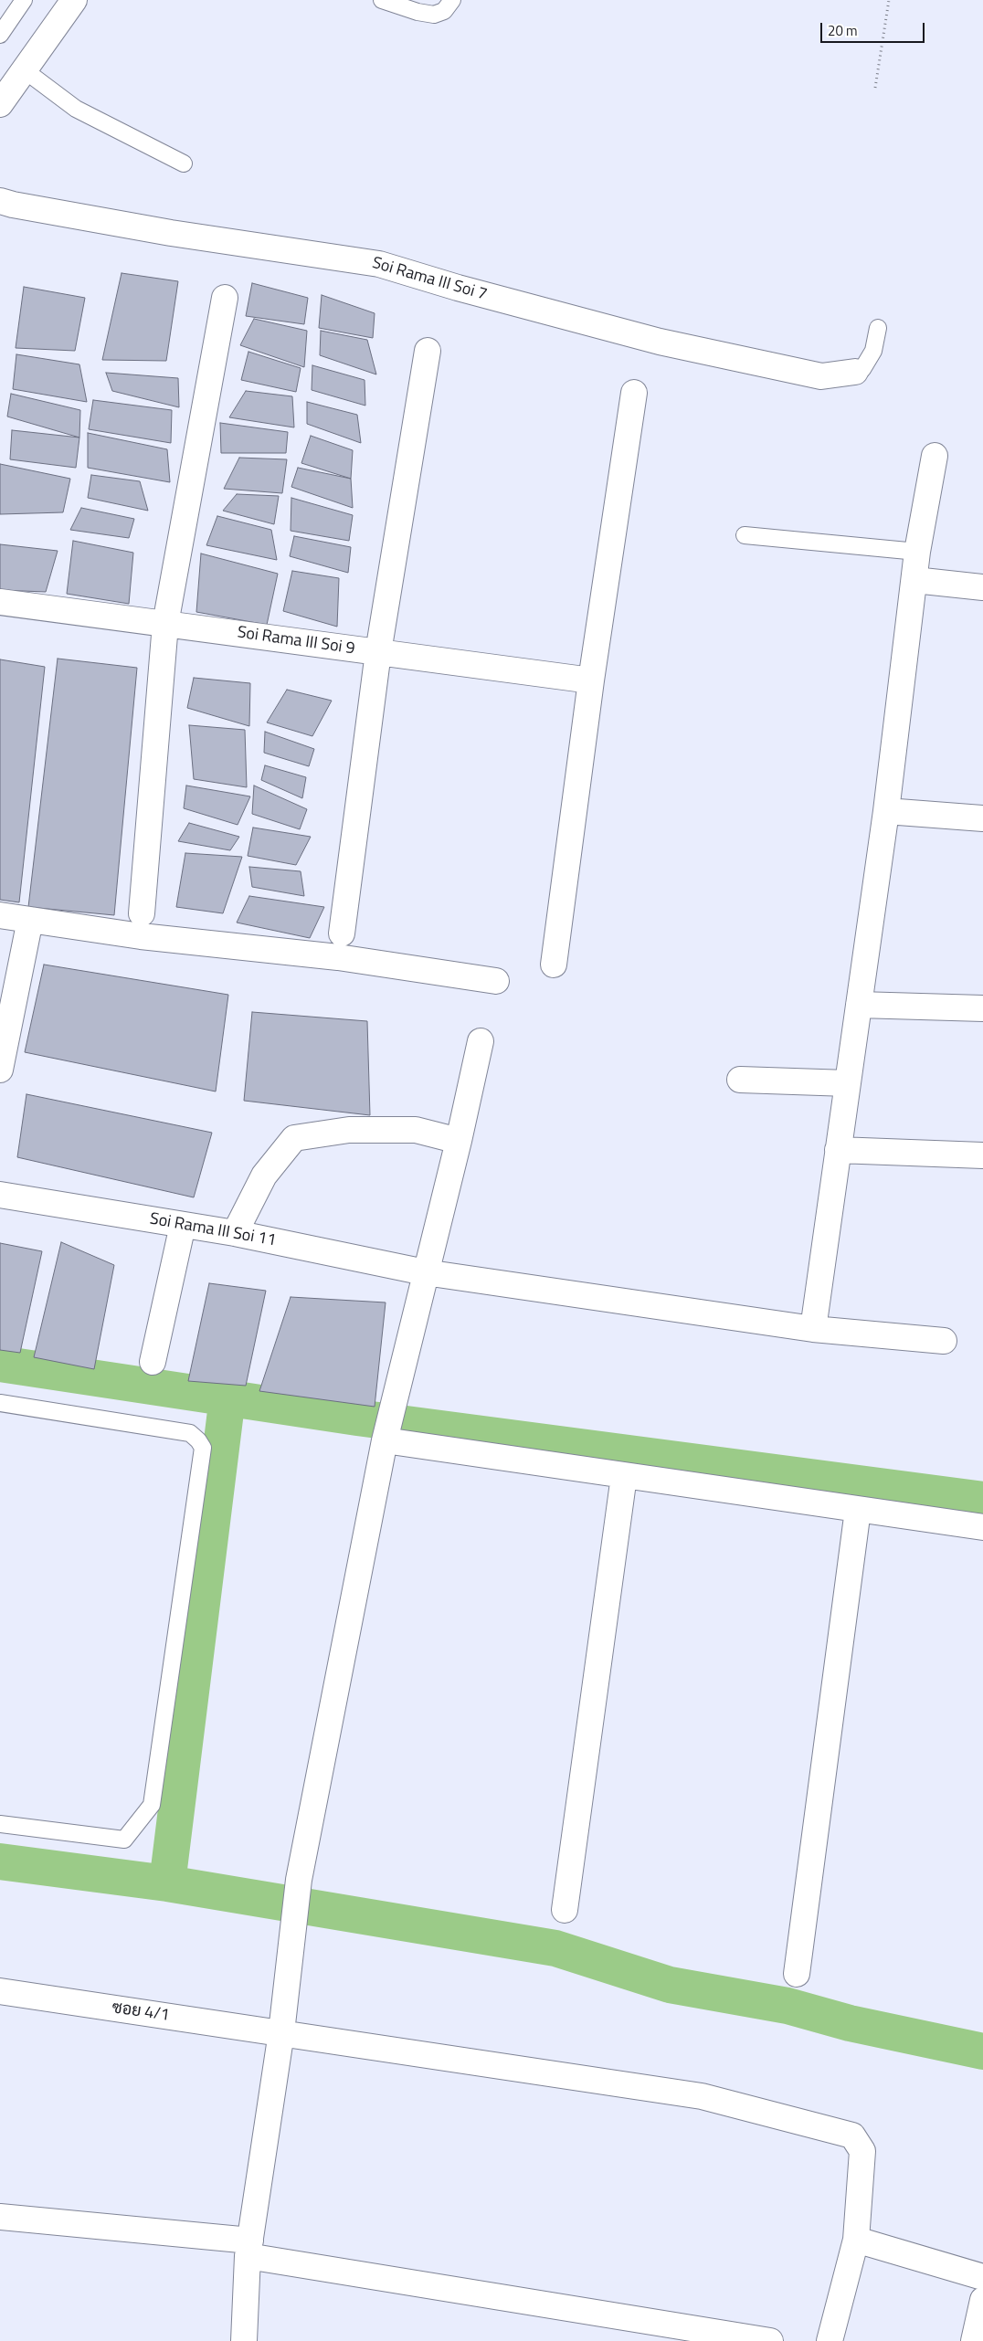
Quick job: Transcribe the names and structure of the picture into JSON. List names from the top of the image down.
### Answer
{
  "streets": {
    "street": [
      "Soi Rama III Soi 7",
      "Soi Rama III Soi 9",
      "Soi Rama III Soi 11",
      "ซอย 4/1"
    ]
  },
  "scale_bar": "20 m"
}
